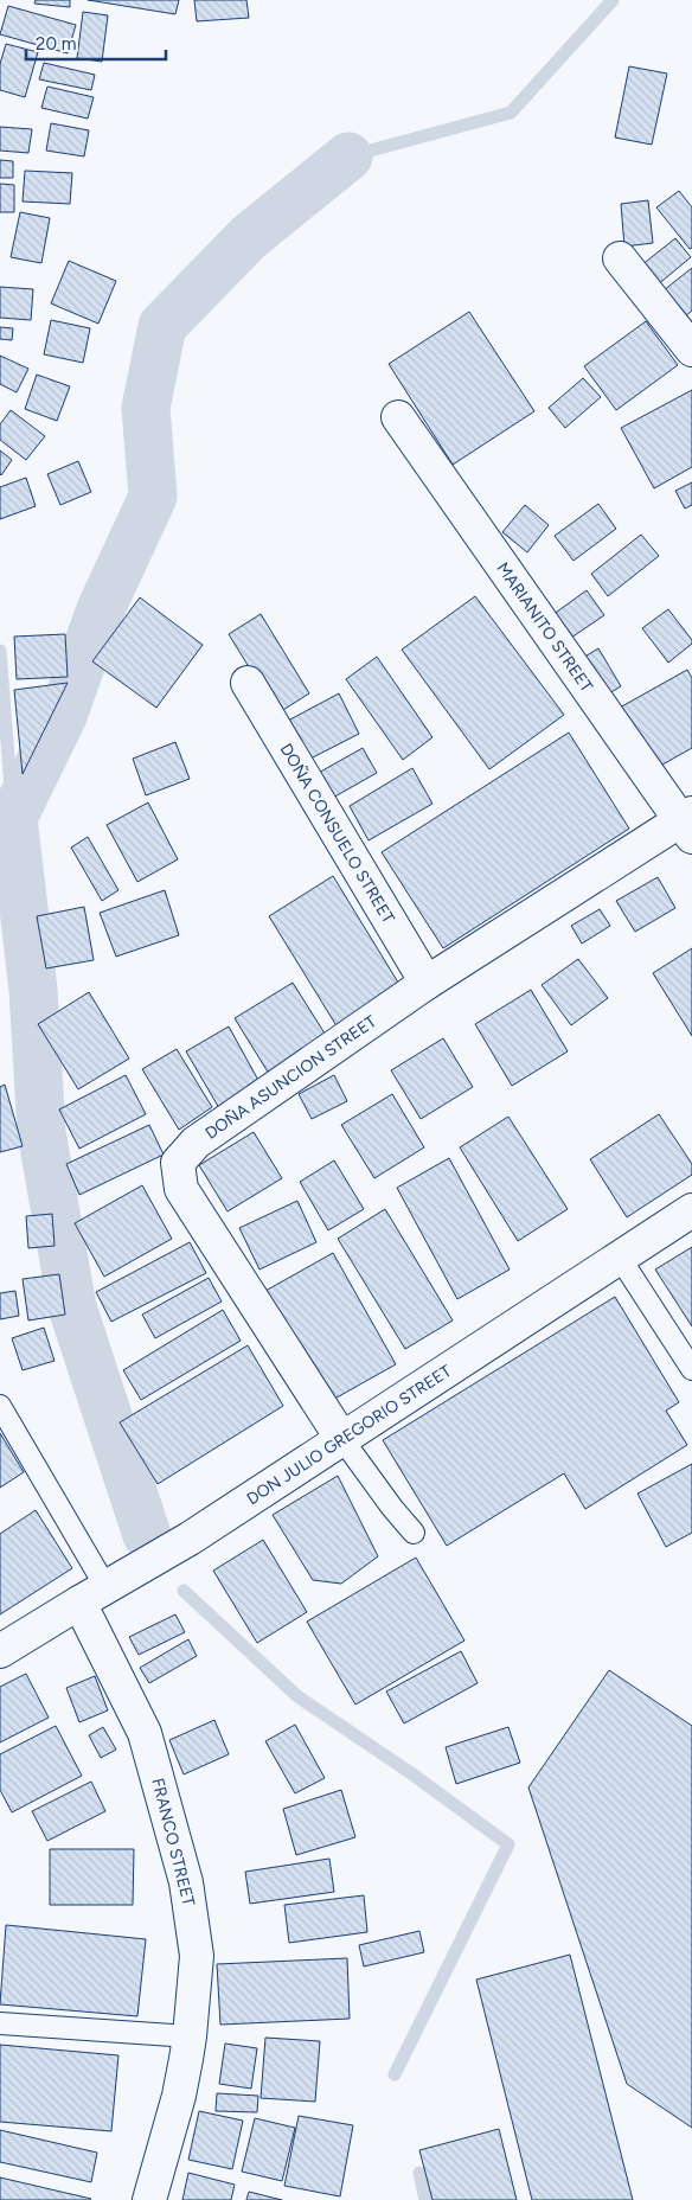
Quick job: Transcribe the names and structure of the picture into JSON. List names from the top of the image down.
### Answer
{
  "streets": {
    "street": [
      "MARIANITO STREET",
      "DOÑA CONSUELO STREET",
      "DOÑA ASUNCION STREET",
      "DON JULIO GREGORIO STREET",
      "FRANCO STREET"
    ]
  },
  "crossings": [
    ["MARIANITO STREET", "DOÑA ASUNCION STREET"],
    ["DOÑA CONSUELO STREET", "DOÑA ASUNCION STREET"],
    ["DOÑA ASUNCION STREET", "DON JULIO GREGORIO STREET"],
    ["DON JULIO GREGORIO STREET", "FRANCO STREET"]
  ],
  "scale_bar": "20 m"
}
